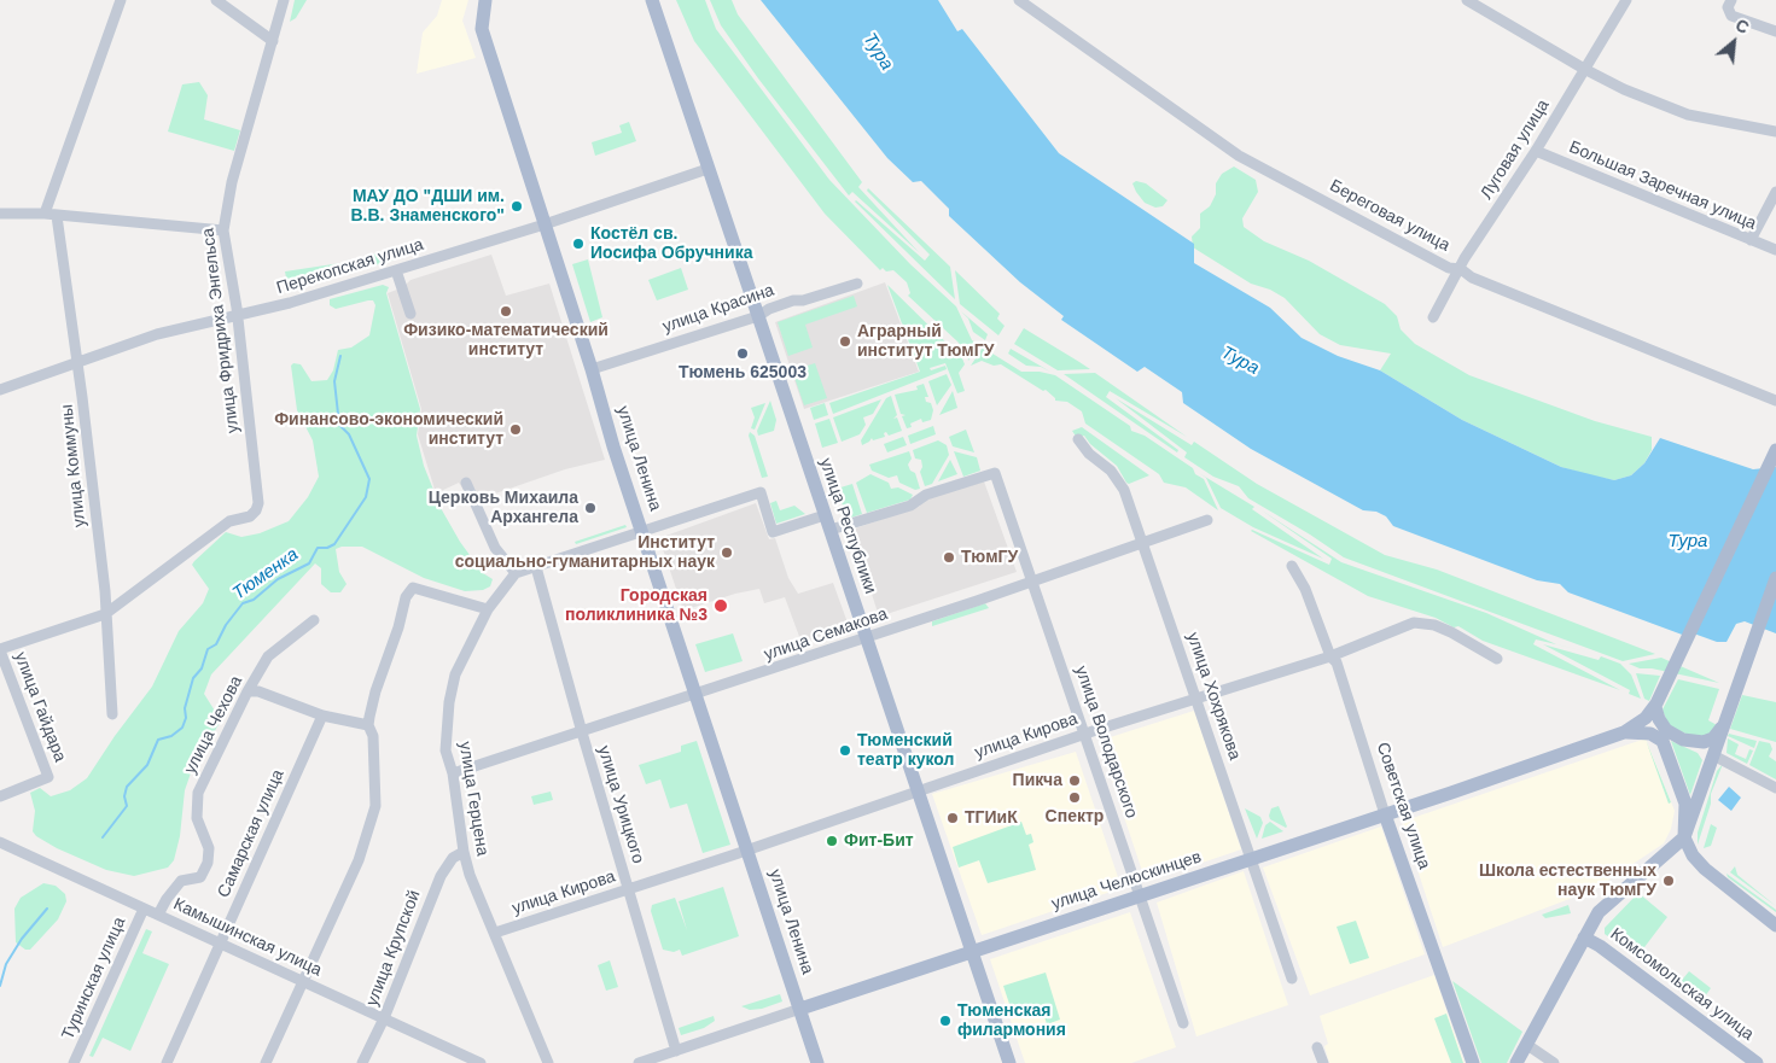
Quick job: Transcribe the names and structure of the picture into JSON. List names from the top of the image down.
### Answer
{
  "streets": {
    "main road": [
      "улица Ленина",
      "улица Республики",
      "Советская улица",
      "улица Челюскинцев",
      "Комсомольская улица"
    ],
    "street": [
      "Луговая улица",
      "Большая Заречная улица",
      "Береговая улица",
      "Перекопская улица",
      "улица Красина",
      "улица Фридриха Энгельса",
      "улица Коммуны",
      "улица Семакова",
      "улица Хохрякова",
      "улица Гайдара",
      "улица Чехова",
      "улица Кирова",
      "улица Володарского",
      "улица Герцена",
      "улица Урицкого",
      "Самарская улица",
      "Камышинская улица",
      "улица Крупской",
      "Туринская улица"
    ]
  },
  "crossings": [
    ["Луговая улица", "Большая Заречная улица"],
    ["Луговая улица", "Береговая улица"],
    ["Перекопская улица", "улица Фридриха Энгельса"],
    ["Перекопская улица", "улица Ленина"],
    ["Перекопская улица", "улица Коммуны"],
    ["Перекопская улица", "улица Республики"],
    ["улица Красина", "улица Ленина"],
    ["улица Красина", "улица Республики"],
    ["улица Фридриха Энгельса", "улица Коммуны"],
    ["улица Ленина", "улица Семакова"],
    ["улица Ленина", "улица Кирова"],
    ["улица Ленина", "улица Челюскинцев"],
    ["улица Республики", "улица Семакова"],
    ["улица Республики", "улица Кирова"],
    ["улица Республики", "улица Володарского"],
    ["улица Республики", "улица Челюскинцев"],
    ["улица Семакова", "улица Хохрякова"],
    ["улица Семакова", "улица Володарского"],
    ["улица Семакова", "улица Герцена"],
    ["улица Семакова", "улица Урицкого"],
    ["улица Хохрякова", "улица Кирова"],
    ["улица Хохрякова", "улица Челюскинцев"],
    ["улица Чехова", "Камышинская улица"],
    ["улица Кирова", "улица Володарского"],
    ["улица Кирова", "улица Герцена"],
    ["улица Кирова", "улица Урицкого"],
    ["улица Кирова", "Советская улица"],
    ["улица Володарского", "улица Челюскинцев"],
    ["улица Герцена", "улица Крупской"],
    ["улица Урицкого", "улица Челюскинцев"],
    ["Советская улица", "улица Челюскинцев"],
    ["Самарская улица", "Камышинская улица"],
    ["Камышинская улица", "улица Крупской"],
    ["Камышинская улица", "Туринская улица"]
  ],
  "water": ["Тура", "Тюменка"],
  "places": [
    "МАУ ДО \"ДШИ им. В.В. Знаменского\"",
    "Костёл св. Иосифа Обручника",
    "Физико-математический институт",
    "Аграрный институт ТюмГУ",
    "Тюмень 625003",
    "Финансово-экономический институт",
    "Церковь Михаила Архангела",
    "Институт социально-гуманитарных наук",
    "ТюмГУ",
    "Городская поликлиника №3",
    "Тюменский театр кукол",
    "Пикча",
    "Спектр",
    "ТГИиК",
    "Фит-Бит",
    "Школа естественных наук ТюмГУ",
    "Тюменская филармония"
  ],
  "north": "top right"
}
